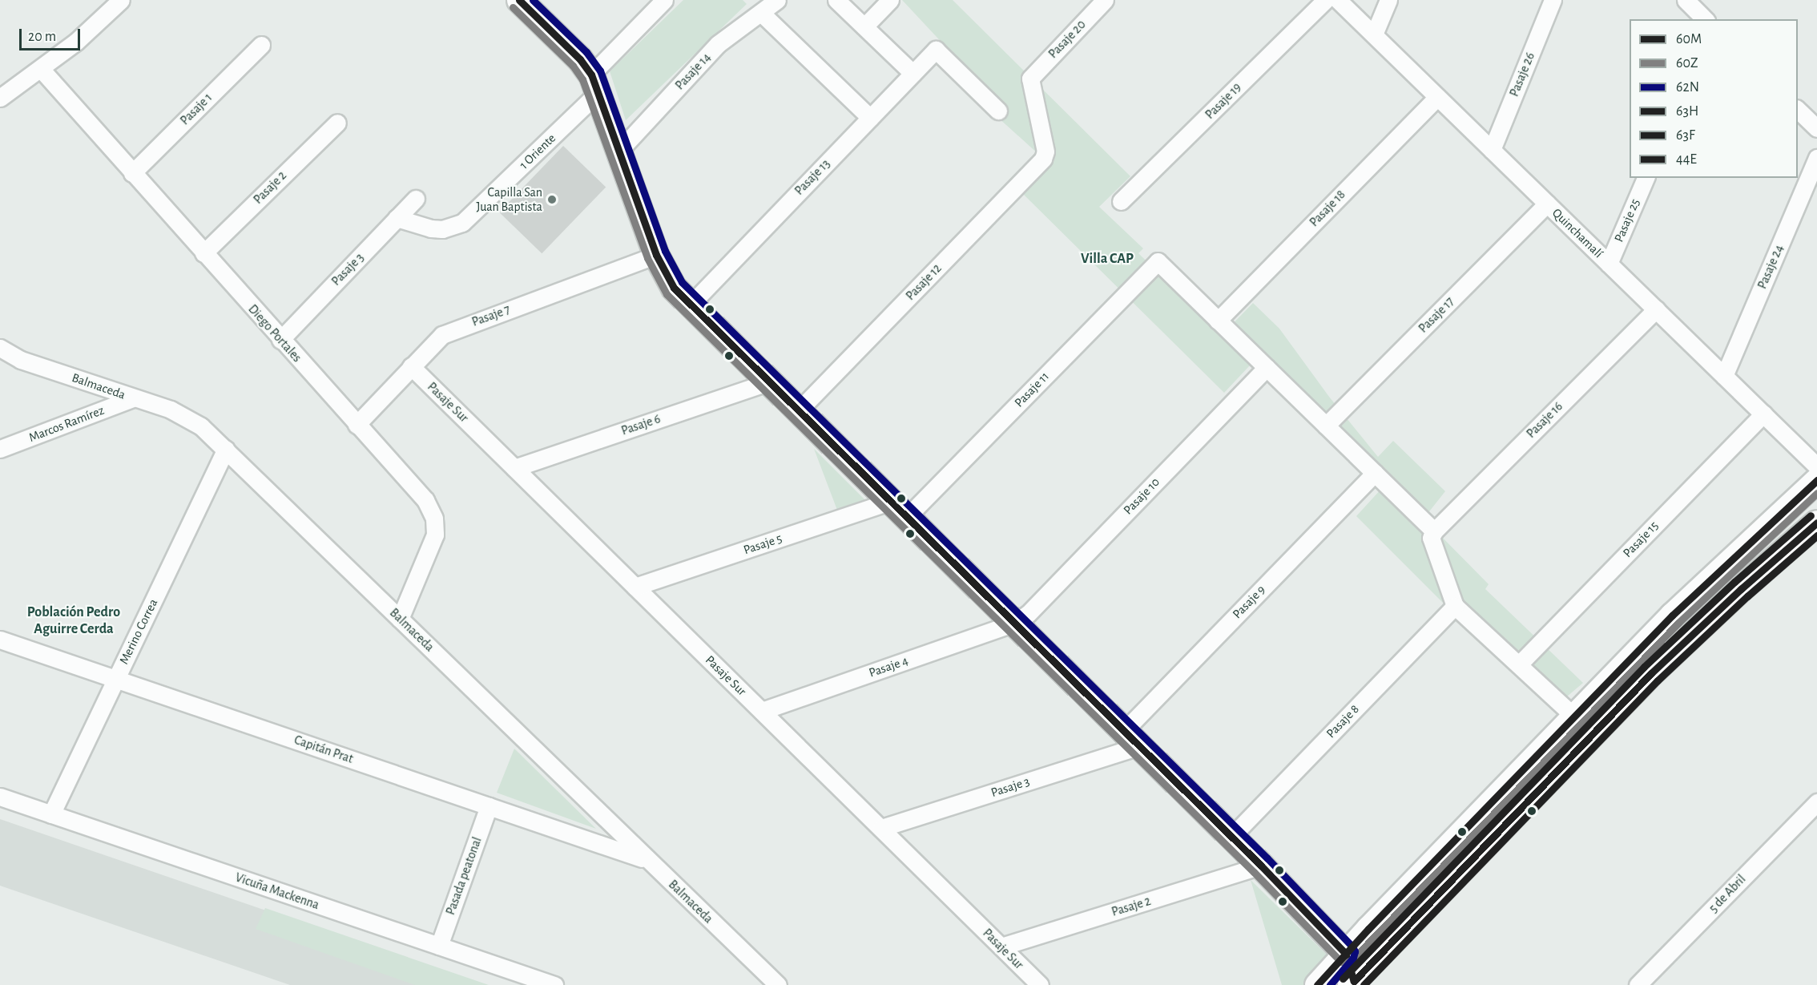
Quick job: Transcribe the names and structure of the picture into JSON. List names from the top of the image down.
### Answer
{
  "streets": {
    "street": [
      "Pasaje 20",
      "Pasaje 14",
      "Pasaje 26",
      "Pasaje 19",
      "Pasaje 1",
      "1 Oriente",
      "Pasaje 13",
      "Pasaje 2",
      "Pasaje 18",
      "Pasaje 25",
      "Quinchamalí",
      "Pasaje 24",
      "Pasaje 3",
      "Pasaje 12",
      "Pasaje 17",
      "Pasaje 7",
      "Diego Portales",
      "Balmaceda",
      "Pasaje 11",
      "Pasaje Sur",
      "Pasaje 16",
      "Marcos Ramírez",
      "Pasaje 6",
      "Pasaje 10",
      "Pasaje 15",
      "Pasaje 5",
      "Pasaje 9",
      "Merino Correa",
      "Pasaje 4",
      "Pasaje 8",
      "Capitán Prat",
      "Pasada peatonal",
      "Vicuña Mackenna",
      "5 de Abril"
    ]
  },
  "crossings": [
    ["Pasaje 20", "Pasaje 12"],
    ["Pasaje 26", "Quinchamalí"],
    ["Pasaje 1", "Diego Portales"],
    ["1 Oriente", "Pasaje 3"],
    ["Pasaje 2", "Diego Portales"],
    ["Pasaje 2", "Pasaje Sur"],
    ["Pasaje 18", "Quinchamalí"],
    ["Pasaje 18", "Pasaje 11"],
    ["Pasaje 25", "Quinchamalí"],
    ["Quinchamalí", "Pasaje 24"],
    ["Quinchamalí", "Pasaje 17"],
    ["Quinchamalí", "Pasaje 16"],
    ["Quinchamalí", "Pasaje 15"],
    ["Pasaje 3", "Diego Portales"],
    ["Pasaje 3", "Pasaje Sur"],
    ["Pasaje 3", "Pasaje 9"],
    ["Pasaje 7", "Diego Portales"],
    ["Pasaje 7", "Pasaje Sur"],
    ["Diego Portales", "Balmaceda"],
    ["Balmaceda", "Marcos Ramírez"],
    ["Balmaceda", "Merino Correa"],
    ["Balmaceda", "Capitán Prat"],
    ["Pasaje 11", "Pasaje 5"],
    ["Pasaje Sur", "Pasaje 6"],
    ["Pasaje Sur", "Pasaje 5"],
    ["Pasaje Sur", "Pasaje 4"],
    ["Pasaje 10", "Pasaje 4"],
    ["Merino Correa", "Capitán Prat"],
    ["Merino Correa", "Vicuña Mackenna"],
    ["Capitán Prat", "Pasada peatonal"],
    ["Pasada peatonal", "Vicuña Mackenna"]
  ],
  "districts": ["Villa CAP", "Población Pedro Aguirre Cerda"],
  "places": ["Capilla San Juan Baptista"],
  "lines": [
    "transit line 60M",
    "transit line 62N",
    "transit line 60Z",
    "transit line 63H",
    "transit line 44E",
    "transit line 63F"
  ],
  "legend": [
    "60M",
    "60Z",
    "62N",
    "63H",
    "63F",
    "44E"
  ],
  "scale_bar": "20 m"
}
